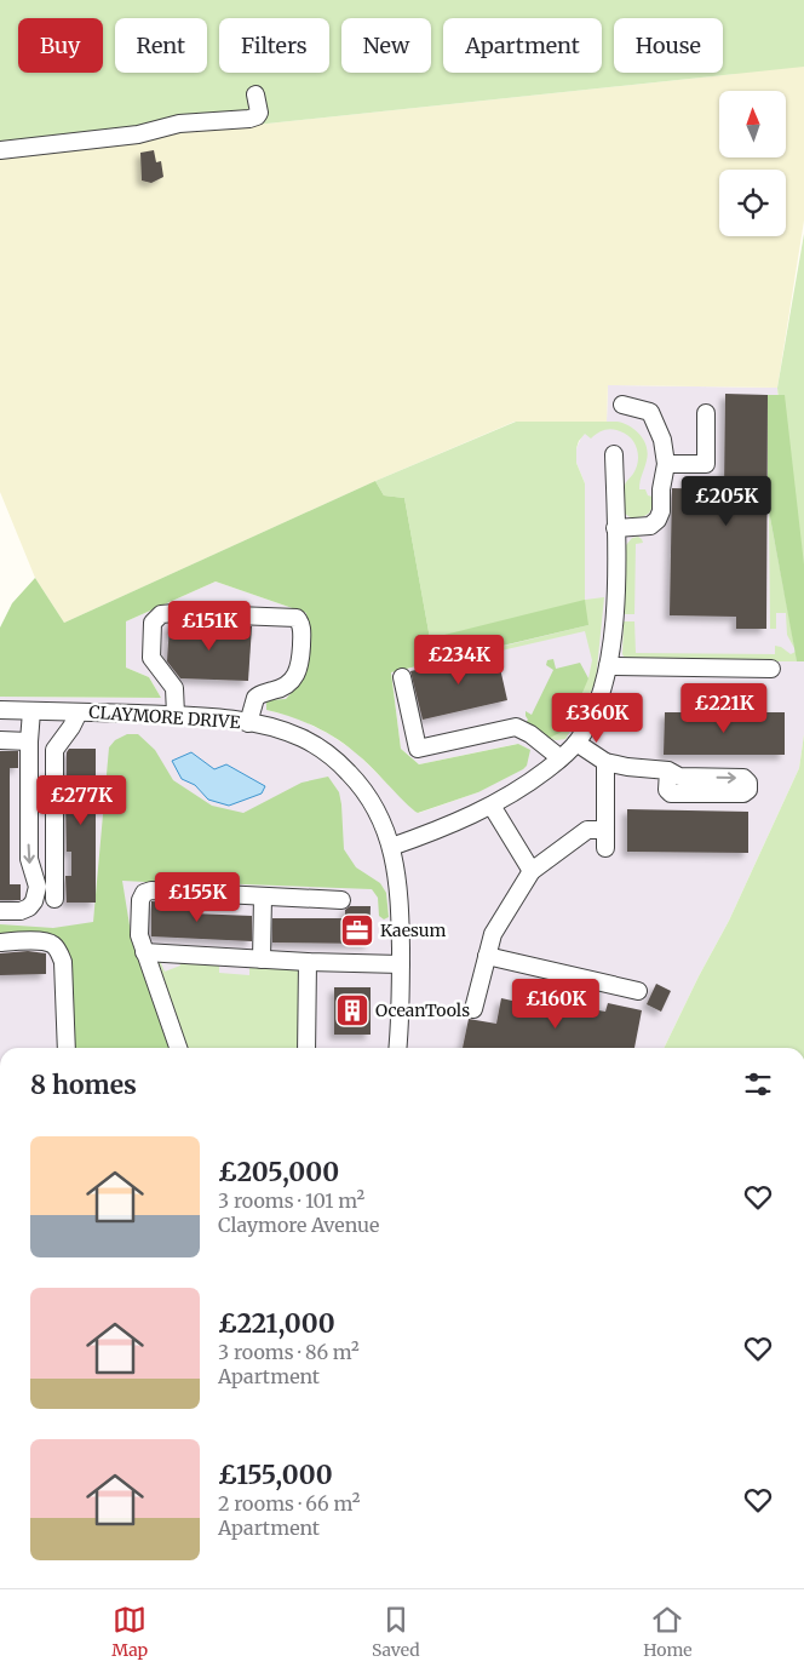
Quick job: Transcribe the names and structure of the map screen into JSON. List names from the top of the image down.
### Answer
{
  "streets": {
    "street": ["CLAYMORE DRIVE"]
  },
  "places": {
    "office": ["Kaesum"],
    "building": ["OceanTools"]
  },
  "north": "top",
  "page": {
    "chip": [
      "Buy",
      "Rent",
      "Filters",
      "New",
      "Apartment",
      "House"
    ],
    "price": [
      "£205K",
      "£151K",
      "£234K",
      "£221K",
      "£360K",
      "£277K",
      "£155K",
      "£160K"
    ],
    "heading": "8 homes",
    "list": [
      {
        "name": "£205,000",
        "note": "3 rooms · 101 m² · Claymore Avenue"
      },
      {
        "name": "£221,000",
        "note": "3 rooms · 86 m² · Apartment"
      },
      {
        "name": "£155,000",
        "note": "2 rooms · 66 m² · Apartment"
      }
    ],
    "tabs": ["Map", "Saved", "Home"]
  }
}
